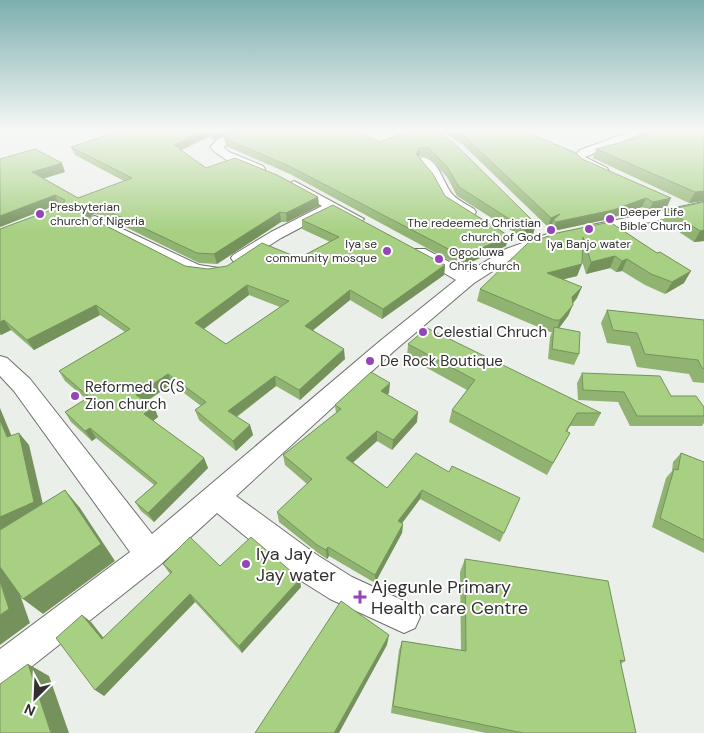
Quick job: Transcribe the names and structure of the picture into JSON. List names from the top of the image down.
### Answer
{
  "places": {
    "other": [
      "Presbyterian church of Nigeria",
      "Deeper Life Bible Church",
      "Iya Banjo water",
      "The redeemed Christian church of God",
      "Iya se community mosque",
      "Ogooluwa Chris church",
      "Celestial Chruch",
      "De Rock Boutique",
      "Reformed. C(S Zion church",
      "Iya Jay Jay water"
    ],
    "health": ["Ajegunle Primary Health care Centre"]
  },
  "north": "bottom left"
}
